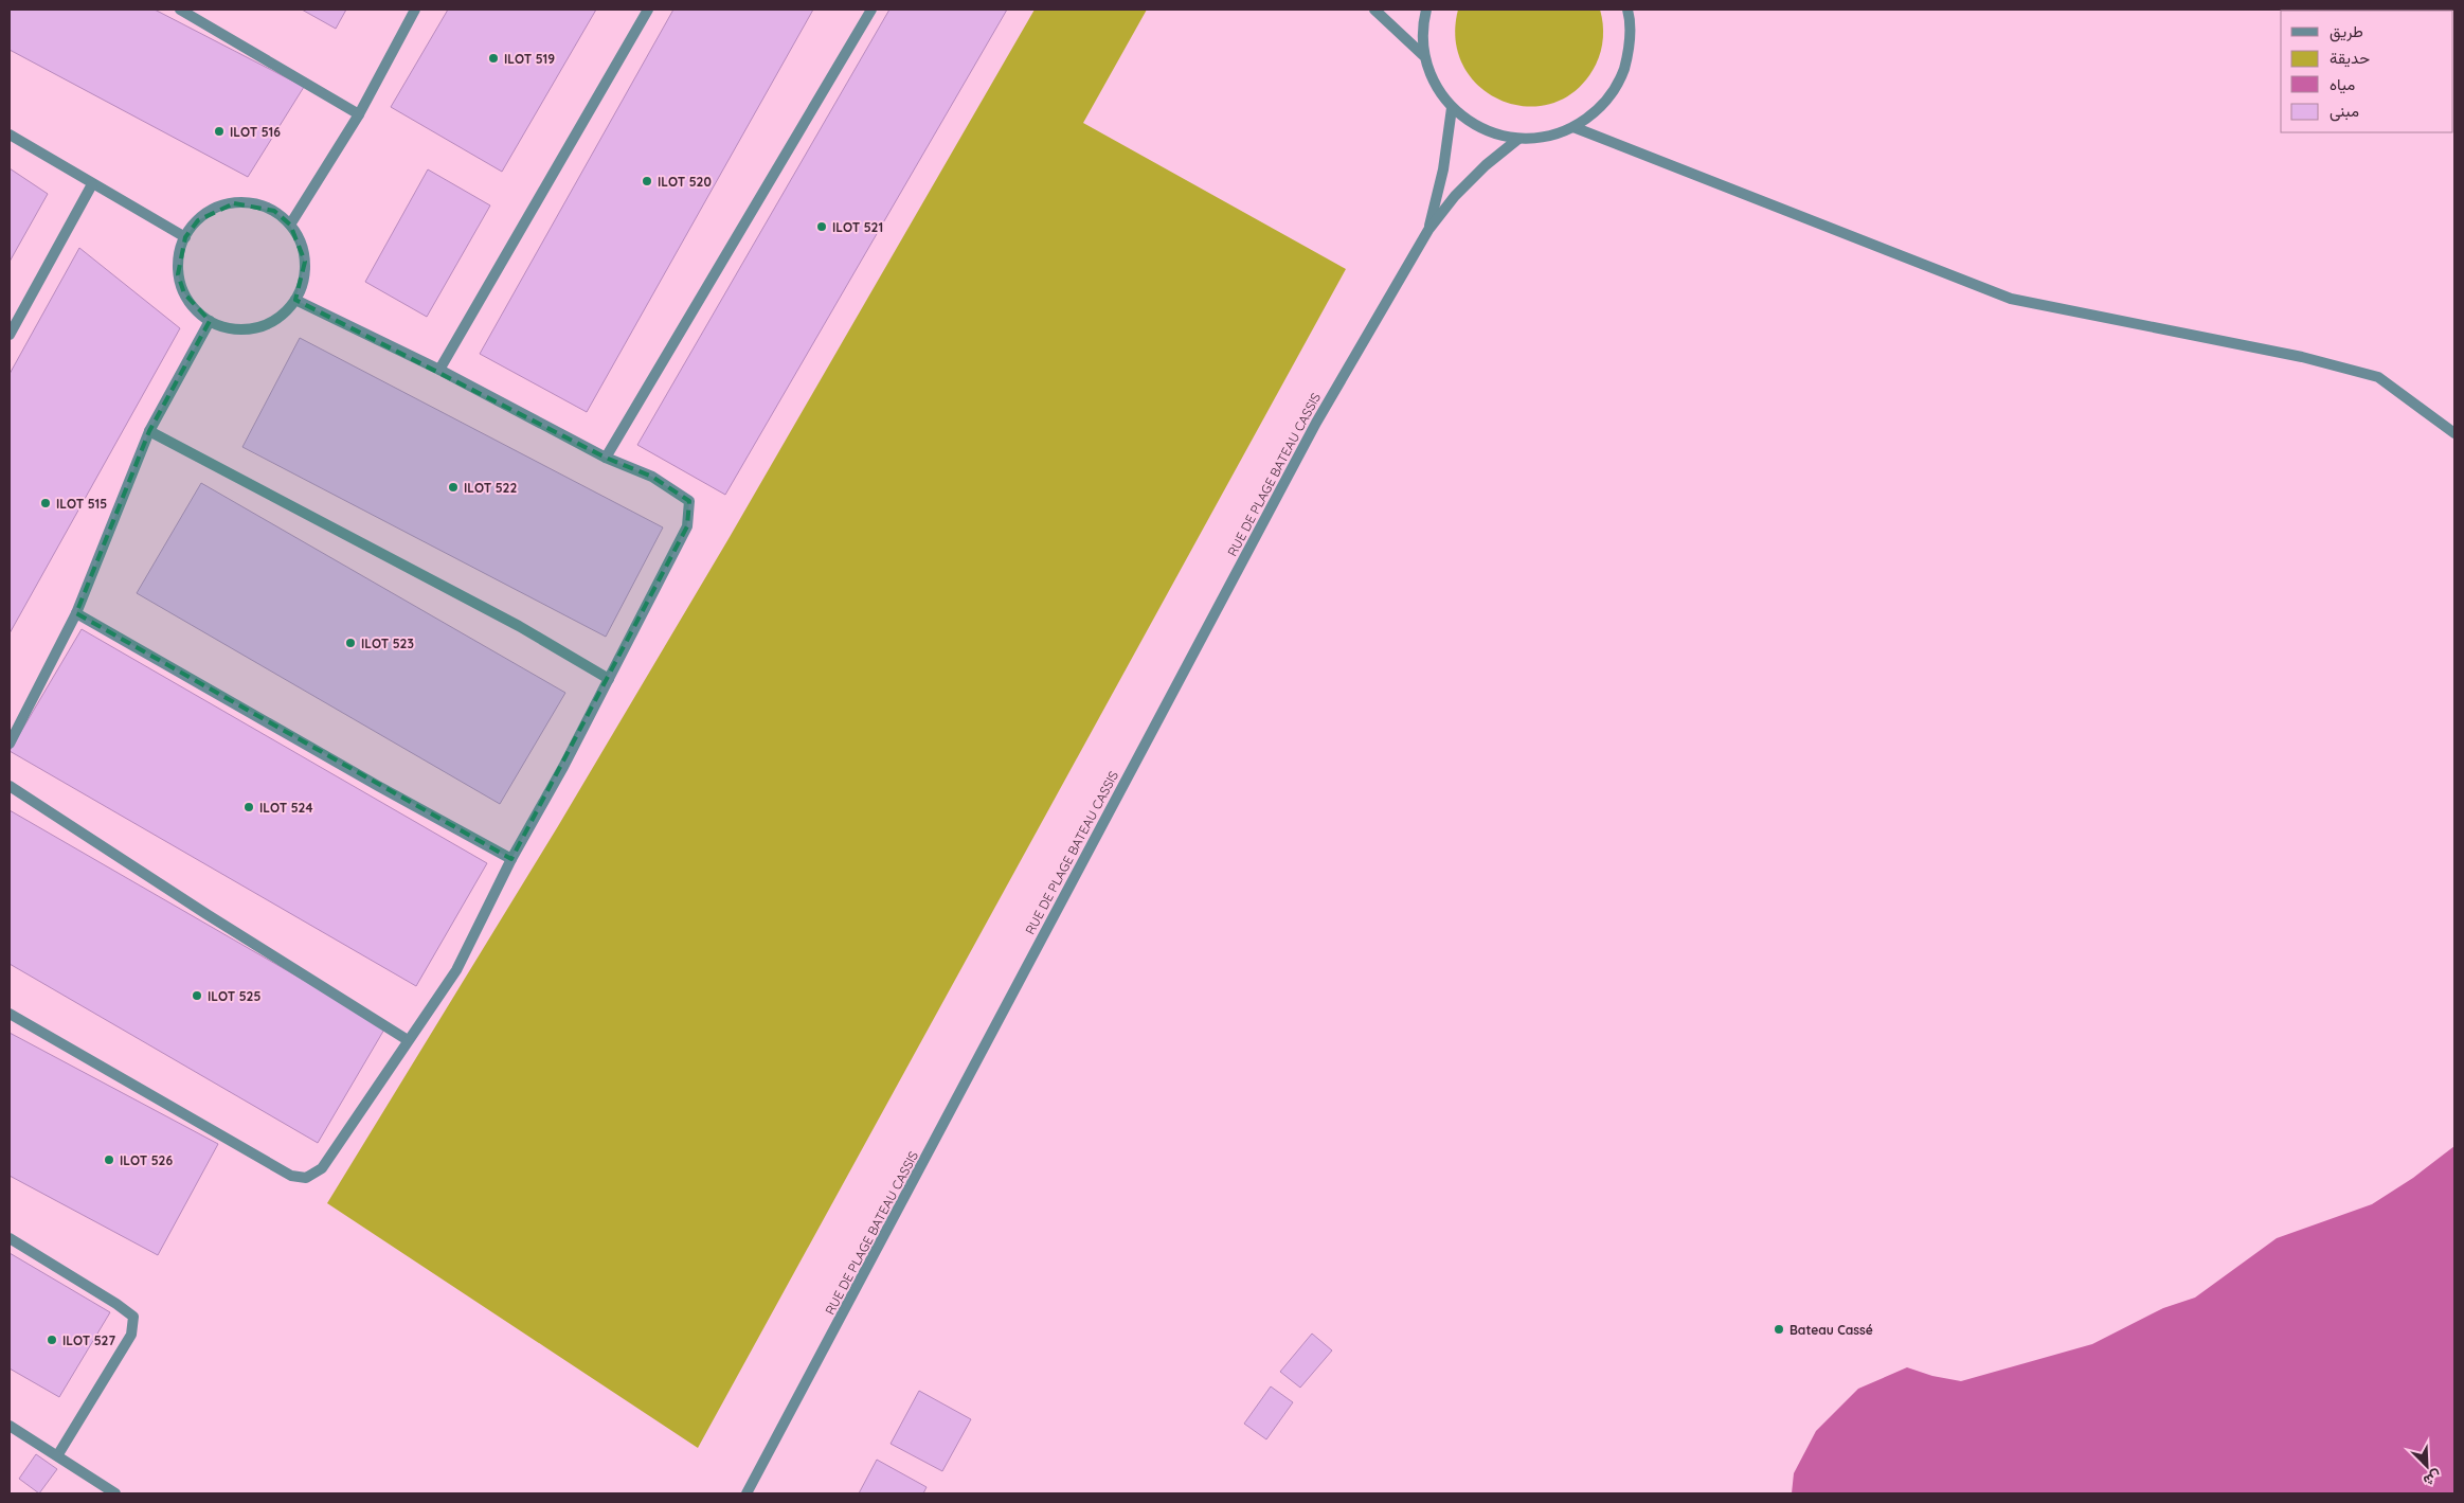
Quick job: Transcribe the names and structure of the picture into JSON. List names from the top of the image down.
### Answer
{
  "streets": {
    "street": ["RUE DE PLAGE BATEAU CASSIS"]
  },
  "places": [
    "ILOT 519",
    "ILOT 516",
    "ILOT 520",
    "ILOT 521",
    "ILOT 522",
    "ILOT 515",
    "ILOT 523",
    "ILOT 524",
    "ILOT 525",
    "ILOT 526",
    "Bateau Cassé",
    "ILOT 527"
  ],
  "legend": [
    "طريق",
    "حديقة",
    "مياه",
    "مبنى"
  ],
  "north": "bottom right"
}
